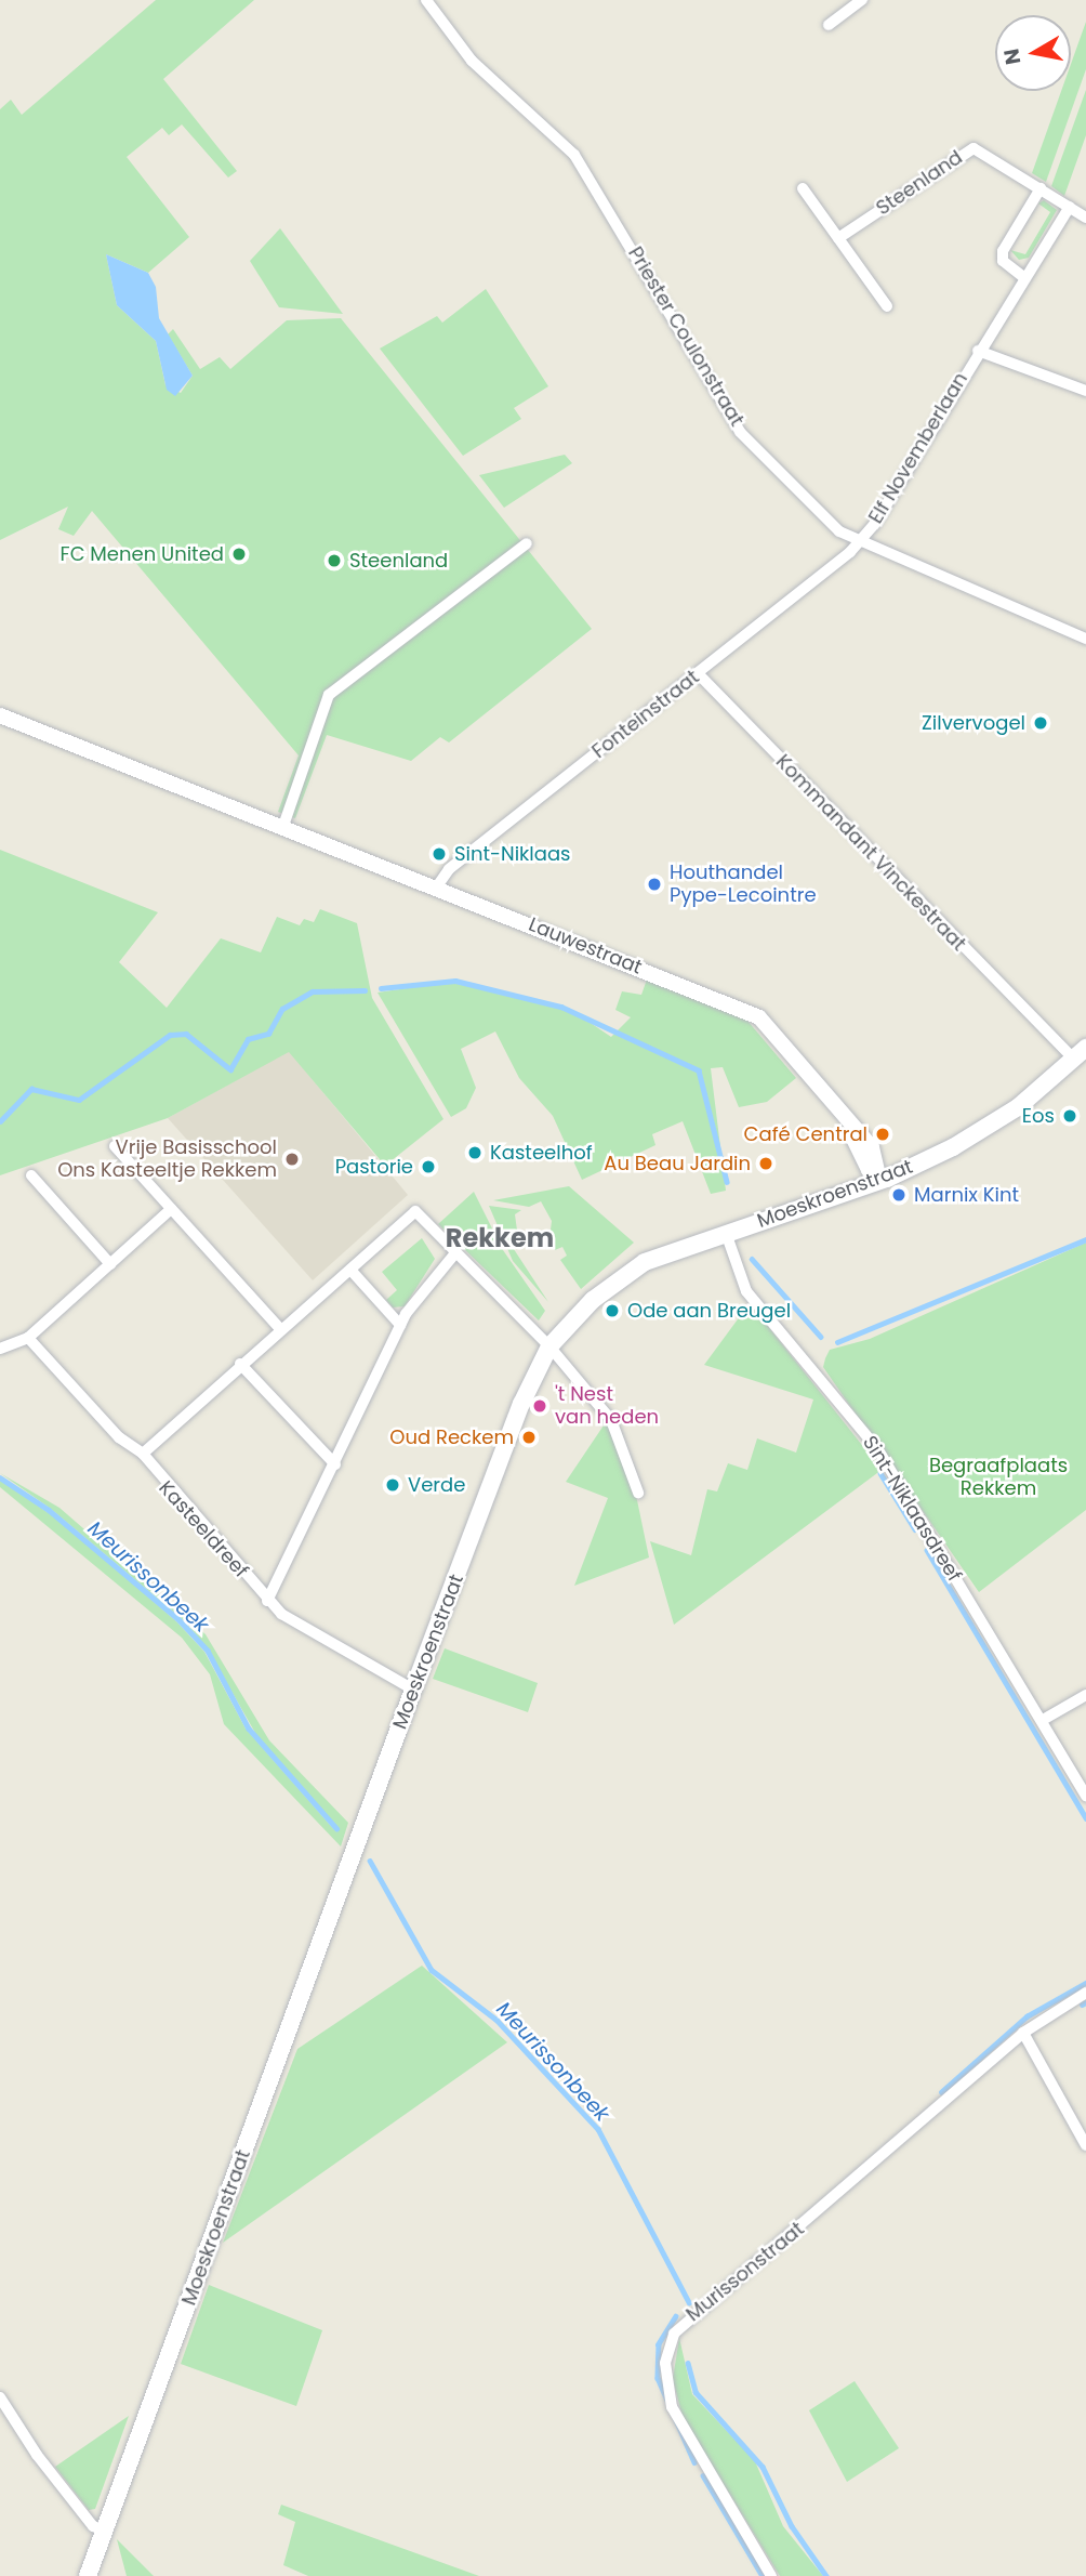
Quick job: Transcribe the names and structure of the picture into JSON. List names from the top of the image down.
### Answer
{
  "streets": {
    "main road": ["Moeskroenstraat"],
    "street": [
      "Steenland",
      "Priester Coulonstraat",
      "Elf Novemberlaan",
      "Fonteinstraat",
      "Kommandant Vinckestraat",
      "Lauwestraat",
      "Sint-Niklaasdreef",
      "Kasteeldreef",
      "Murissonstraat"
    ]
  },
  "crossings": [
    ["Priester Coulonstraat", "Elf Novemberlaan"],
    ["Priester Coulonstraat", "Fonteinstraat"],
    ["Elf Novemberlaan", "Fonteinstraat"],
    ["Fonteinstraat", "Kommandant Vinckestraat"],
    ["Fonteinstraat", "Lauwestraat"],
    ["Kommandant Vinckestraat", "Moeskroenstraat"],
    ["Lauwestraat", "Moeskroenstraat"],
    ["Moeskroenstraat", "Sint-Niklaasdreef"],
    ["Moeskroenstraat", "Kasteeldreef"]
  ],
  "districts": ["Rekkem"],
  "water": ["Meurissonbeek"],
  "parks": ["Begraafplaats Rekkem"],
  "places": [
    "FC Menen United",
    "Steenland",
    "Zilvervogel",
    "Sint-Niklaas",
    "Houthandel Pype-Lecointre",
    "Eos",
    "Café Central",
    "Kasteelhof",
    "Vrije Basisschool Ons Kasteeltje Rekkem",
    "Au Beau Jardin",
    "Pastorie",
    "Marnix Kint",
    "Ode aan Breugel",
    "'t Nest van heden",
    "Oud Reckem",
    "Verde"
  ],
  "north": "left"
}
